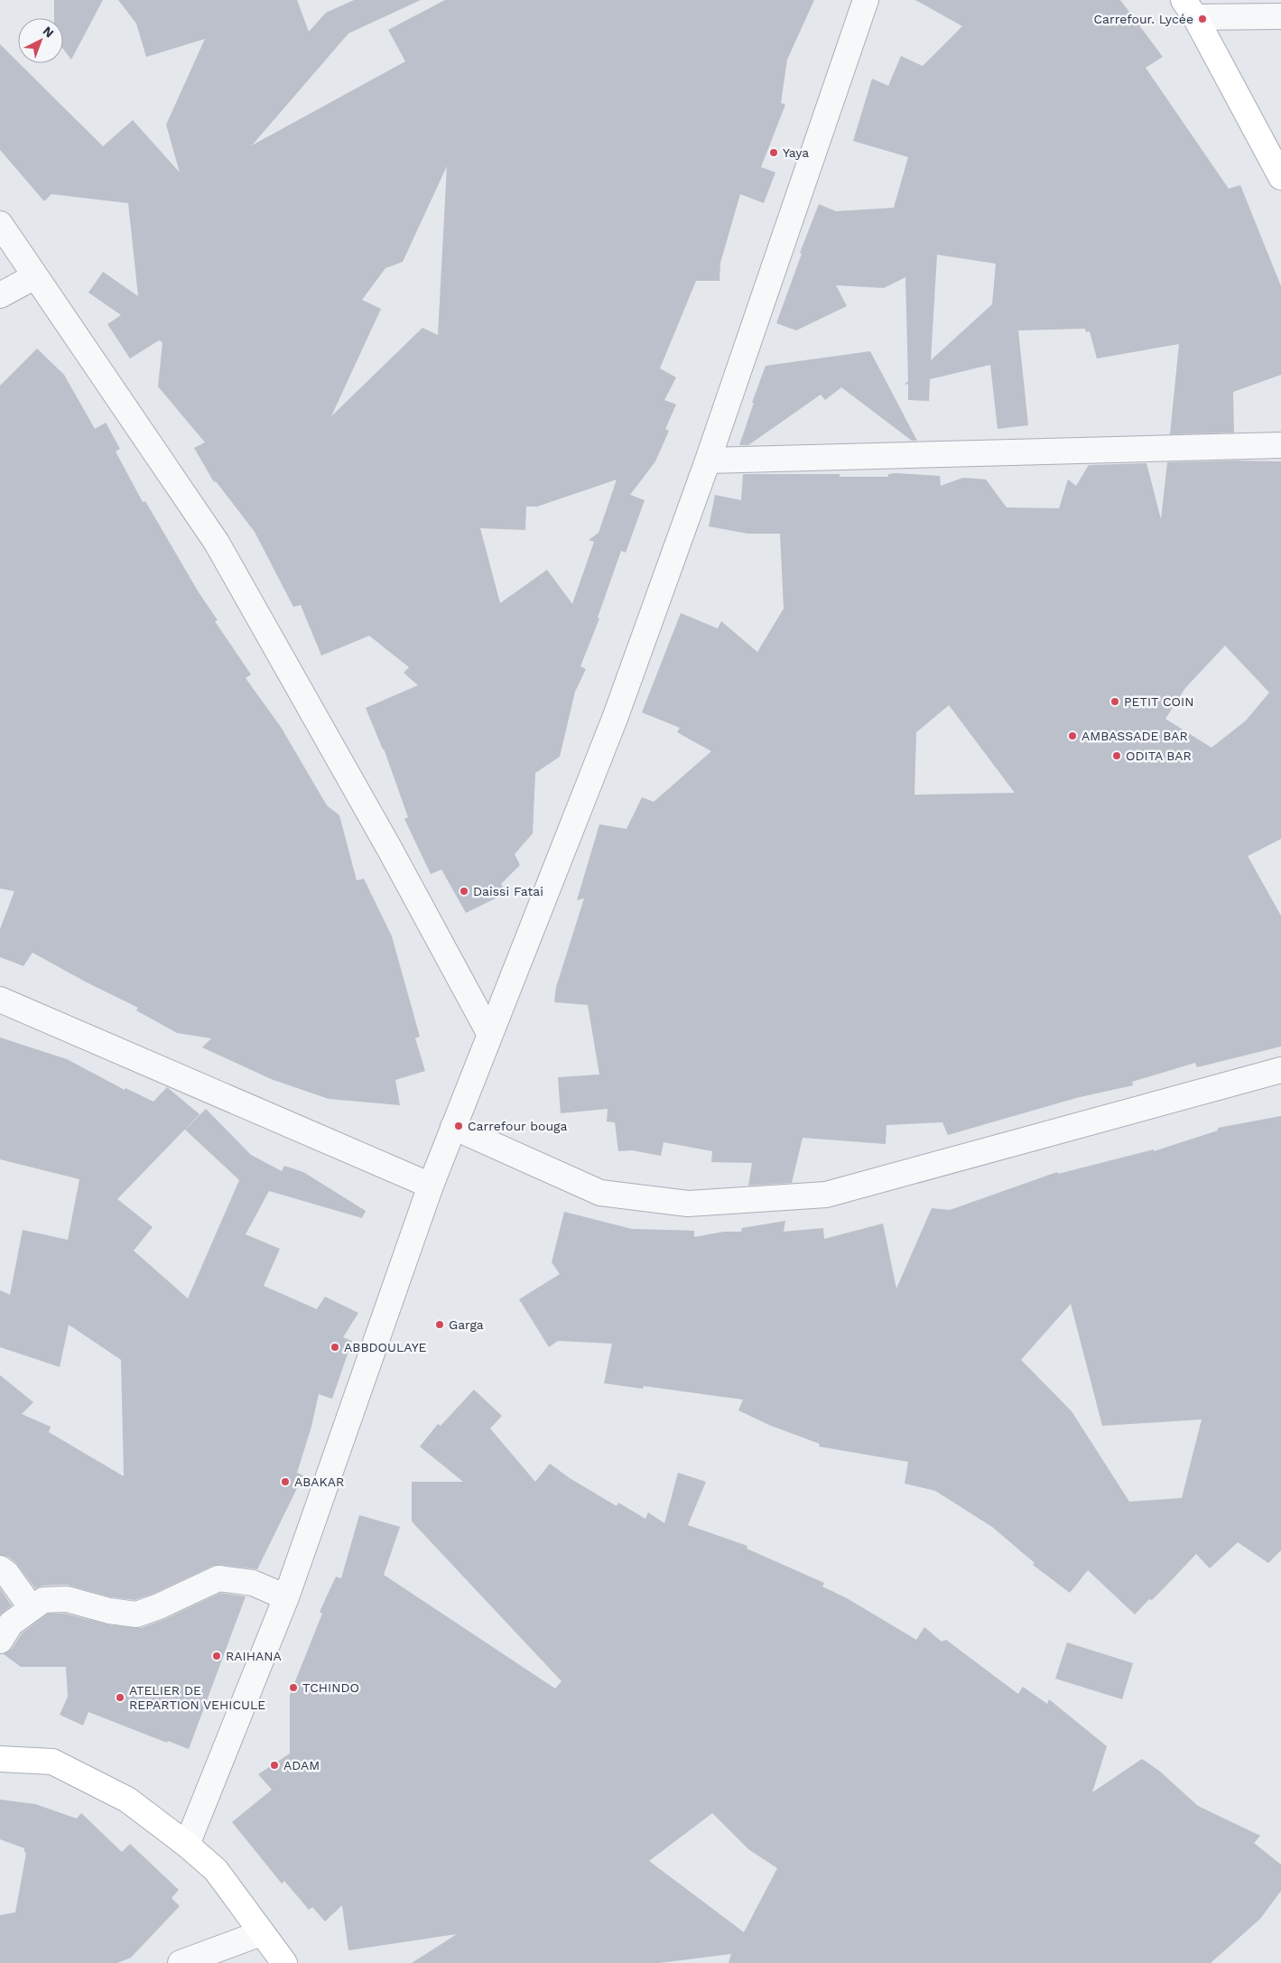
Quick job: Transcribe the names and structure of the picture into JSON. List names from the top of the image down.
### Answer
{
  "places": [
    "Carrefour. Lycée",
    "Yaya",
    "PETIT COIN",
    "AMBASSADE BAR",
    "ODITA BAR",
    "Daissi Fatai",
    "Carrefour bouga",
    "Garga",
    "ABBDOULAYE",
    "ABAKAR",
    "RAIHANA",
    "TCHINDO",
    "ATELIER DE REPARTION VEHICULE",
    "ADAM"
  ],
  "north": "top right"
}
